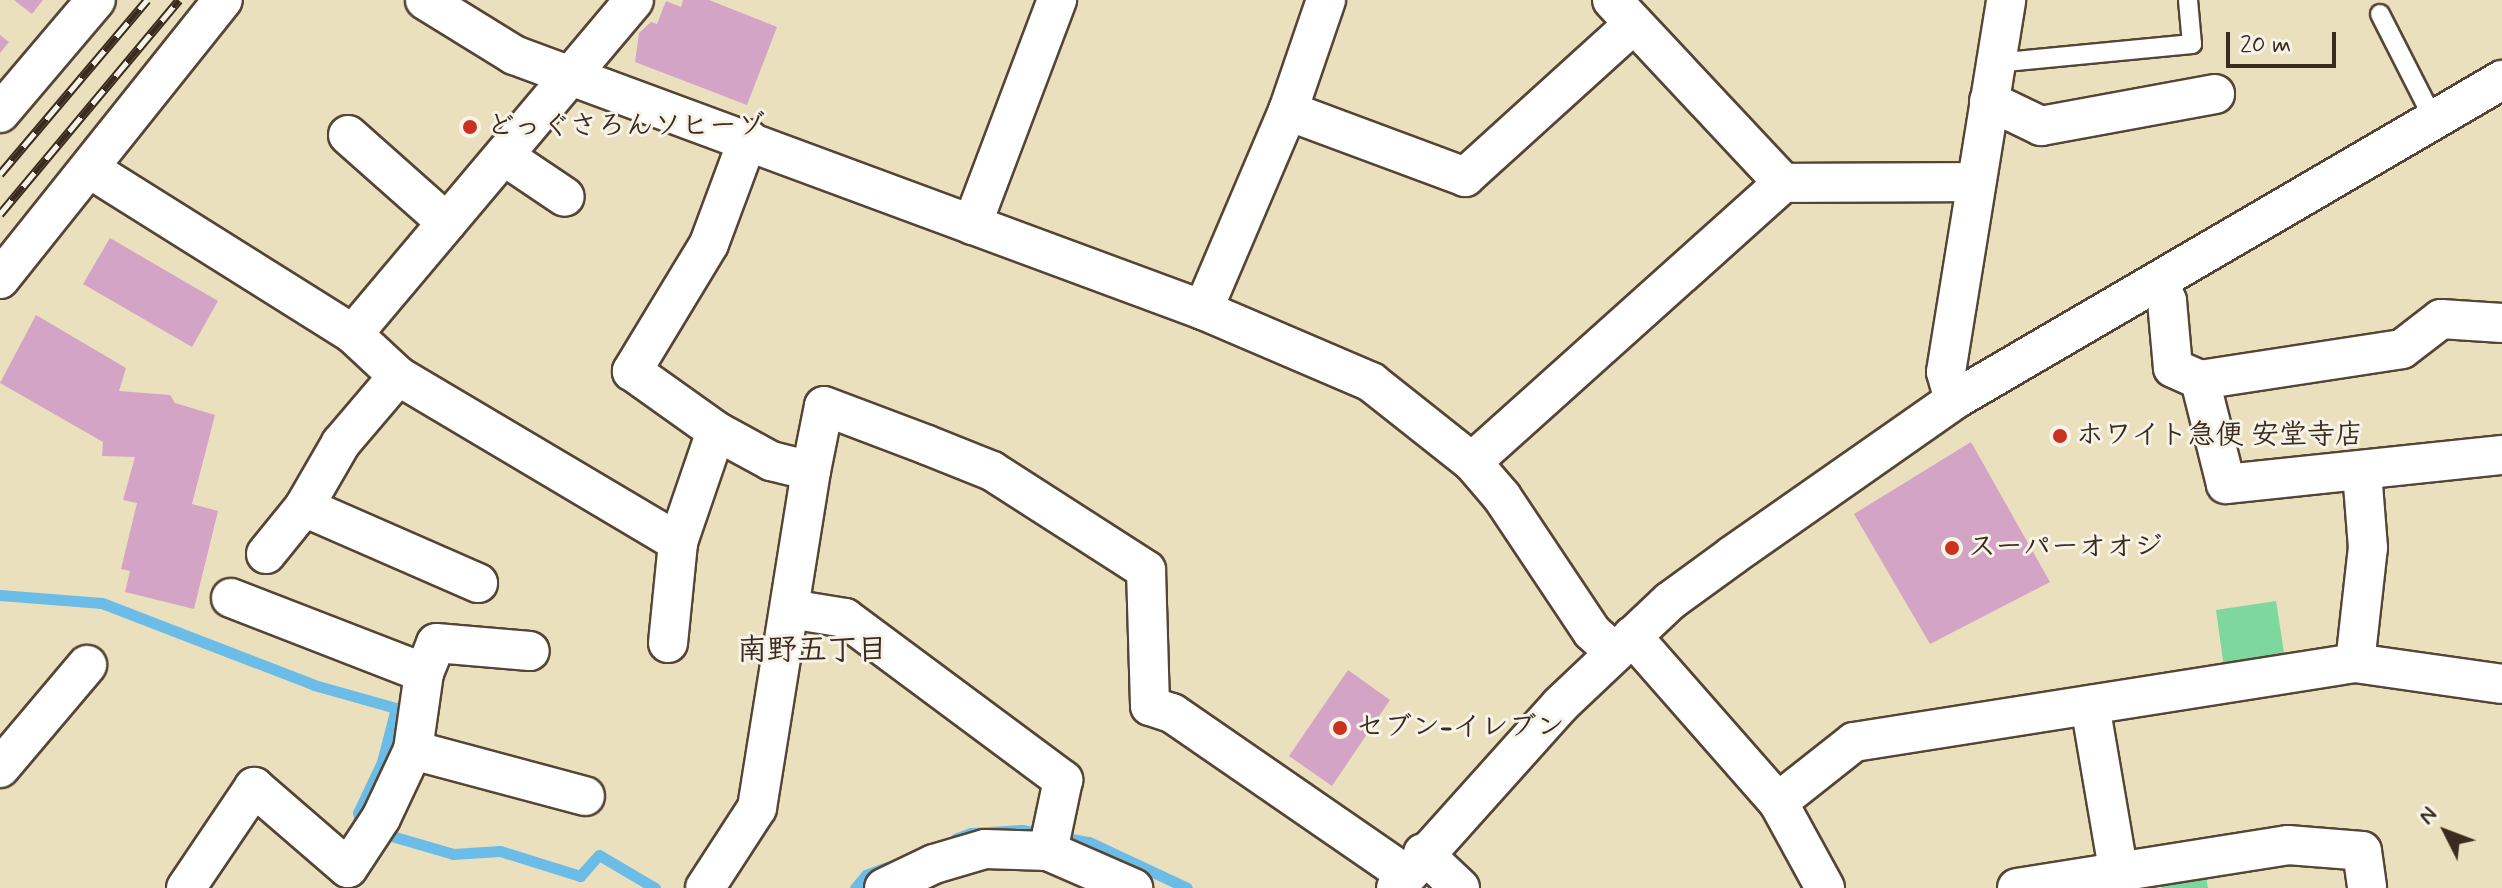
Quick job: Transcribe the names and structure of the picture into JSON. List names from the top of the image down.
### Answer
{
  "districts": ["南野五丁目"],
  "places": [
    "どっぐさろんソヒーゾ",
    "ホワイト急便 安堂寺店",
    "スーパーオオジ",
    "セブン-イレブン"
  ],
  "scale_bar": "20 m",
  "north": "top left"
}
